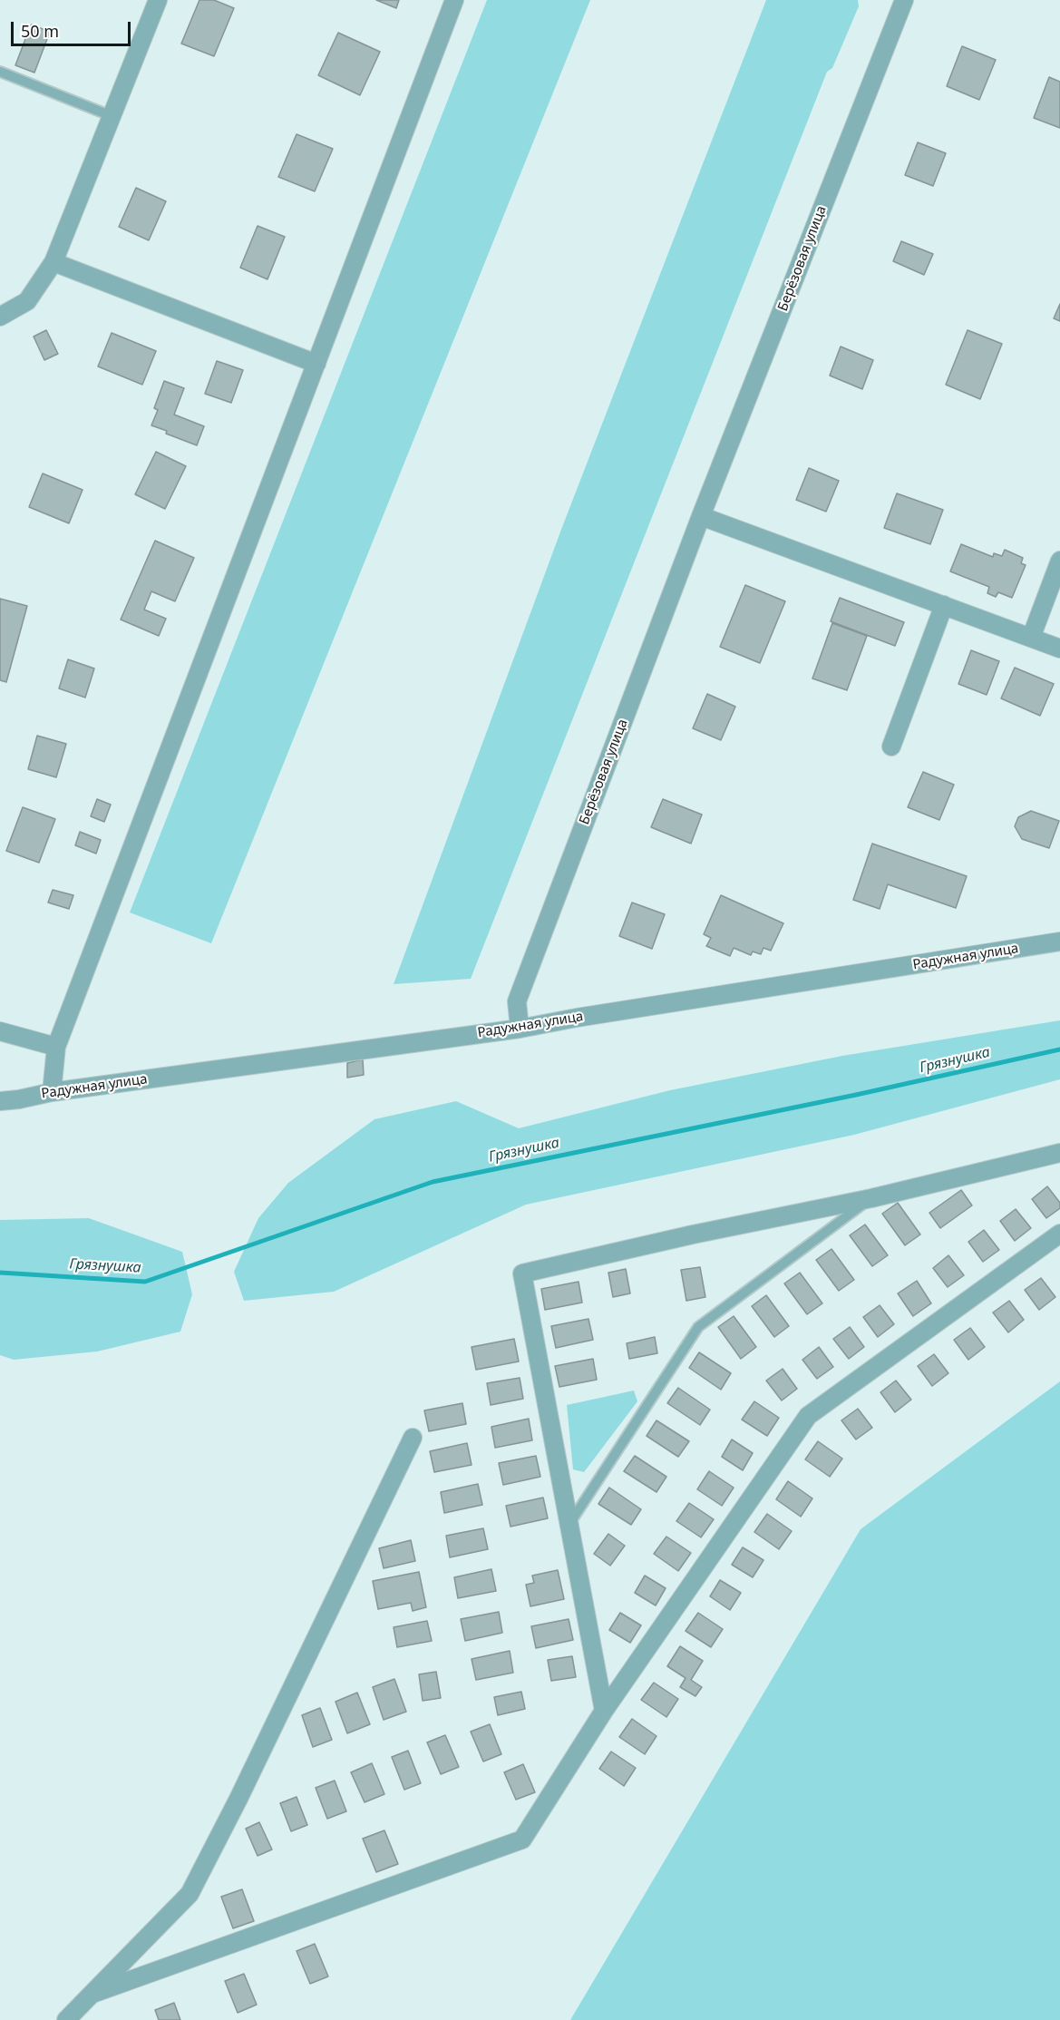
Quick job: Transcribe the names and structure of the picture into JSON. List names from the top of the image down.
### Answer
{
  "streets": {
    "street": ["Берёзовая улица", "Радужная улица"]
  },
  "crossings": [
    ["Берёзовая улица", "Радужная улица"]
  ],
  "water": ["Грязнушка"],
  "scale_bar": "50 m"
}
